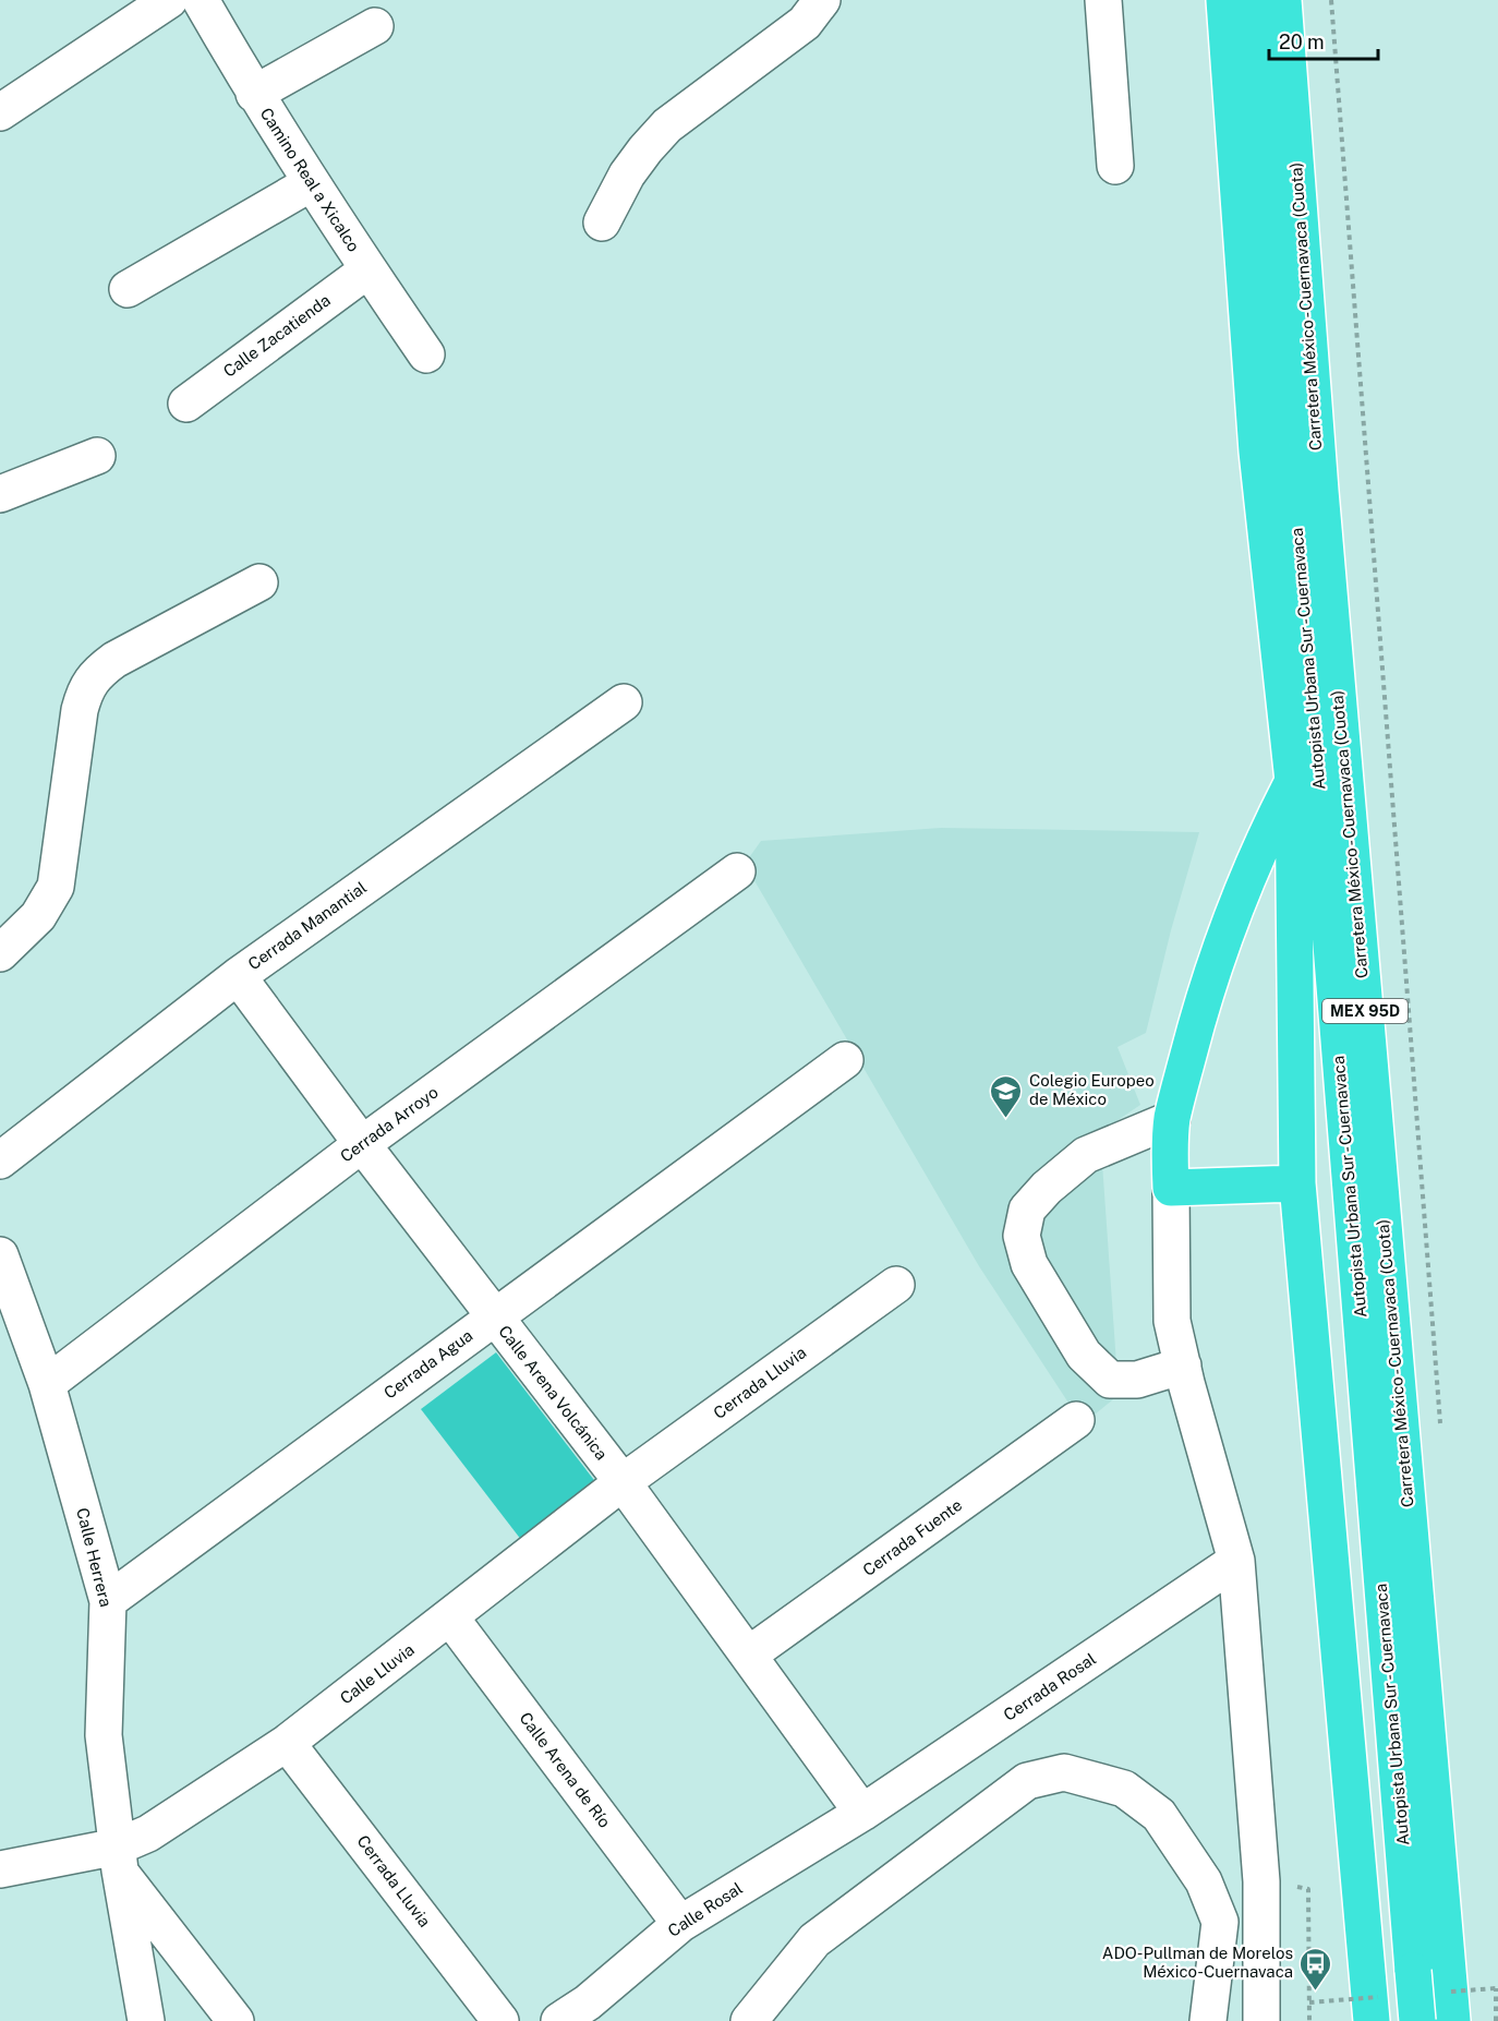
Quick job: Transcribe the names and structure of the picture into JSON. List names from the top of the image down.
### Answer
{
  "streets": {
    "highway": ["Carretera México - Cuernavaca (Cuota)", "Autopista Urbana Sur - Cuernavaca", "MEX 95D"],
    "street": [
      "Camino Real a Xicalco",
      "Calle Zacatienda",
      "Cerrada Manantial",
      "Cerrada Arroyo",
      "Cerrada Agua",
      "Cerrada Lluvia",
      "Calle Arena Volcánica",
      "Cerrada Fuente",
      "Calle Herrera",
      "Calle Lluvia",
      "Cerrada Rosal",
      "Calle Arena de Río",
      "Calle Rosal"
    ]
  },
  "crossings": [
    ["Camino Real a Xicalco", "Calle Zacatienda"],
    ["Carretera México - Cuernavaca (Cuota)", "Autopista Urbana Sur - Cuernavaca"],
    ["Cerrada Manantial", "Calle Arena Volcánica"],
    ["Cerrada Arroyo", "Calle Arena Volcánica"],
    ["Cerrada Arroyo", "Calle Herrera"],
    ["Cerrada Agua", "Calle Arena Volcánica"],
    ["Cerrada Agua", "Calle Herrera"],
    ["Cerrada Lluvia", "Calle Arena Volcánica"],
    ["Cerrada Lluvia", "Calle Lluvia"],
    ["Calle Arena Volcánica", "Cerrada Fuente"],
    ["Calle Arena Volcánica", "Calle Lluvia"],
    ["Calle Arena Volcánica", "Cerrada Rosal"],
    ["Calle Arena Volcánica", "Calle Rosal"],
    ["Calle Herrera", "Calle Lluvia"],
    ["Calle Lluvia", "Calle Arena de Río"],
    ["Cerrada Rosal", "Calle Rosal"],
    ["Calle Arena de Río", "Calle Rosal"]
  ],
  "places": {
    "school or university": ["Colegio Europeo de México"],
    "bus stop": ["ADO-Pullman de Morelos México-Cuernavaca"]
  },
  "scale_bar": "20 m"
}
